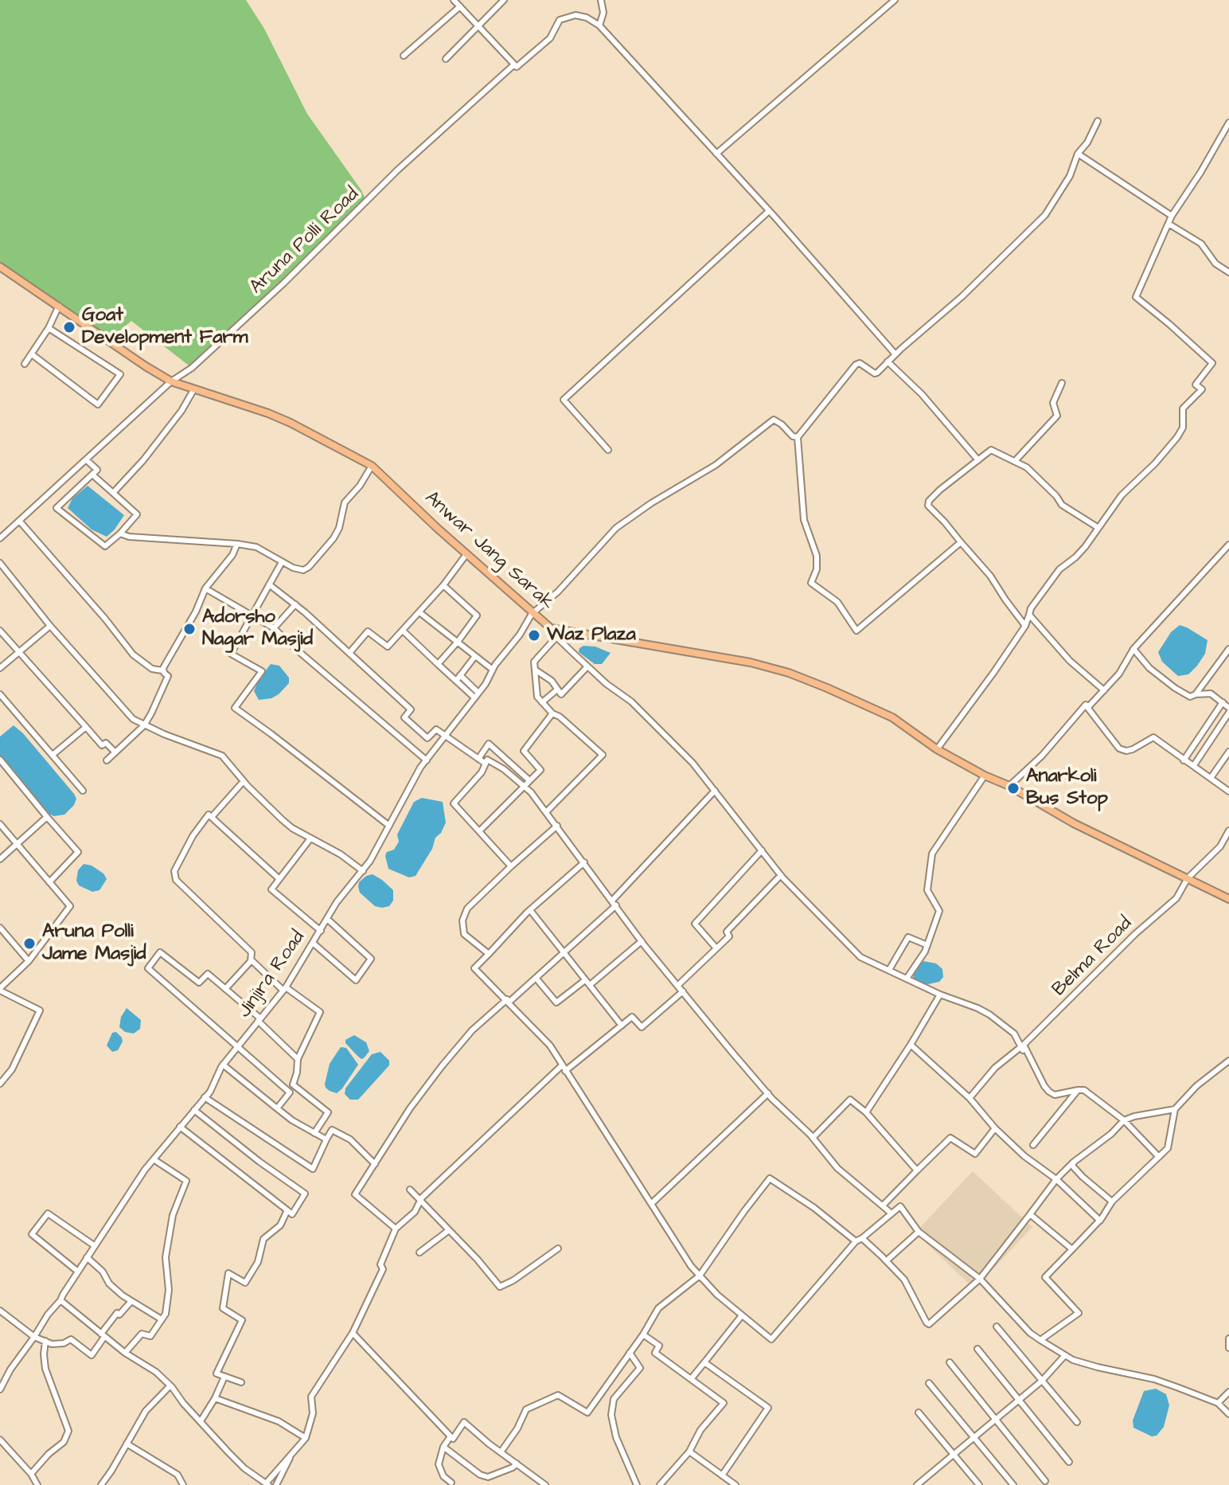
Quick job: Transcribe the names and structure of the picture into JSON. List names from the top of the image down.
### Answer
{
  "streets": {
    "main road": ["Anwar Jang Sarak"],
    "street": ["Aruna Polli Road", "Belma Road", "Jinjira Road"]
  },
  "crossings": [
    ["Aruna Polli Road", "Anwar Jang Sarak"],
    ["Anwar Jang Sarak", "Belma Road"],
    ["Anwar Jang Sarak", "Jinjira Road"]
  ],
  "places": [
    "Goat Development Farm",
    "Adorsho Nagar Masjid",
    "Waz Plaza",
    "Anarkoli Bus Stop",
    "Aruna Polli Jame Masjid"
  ]
}
